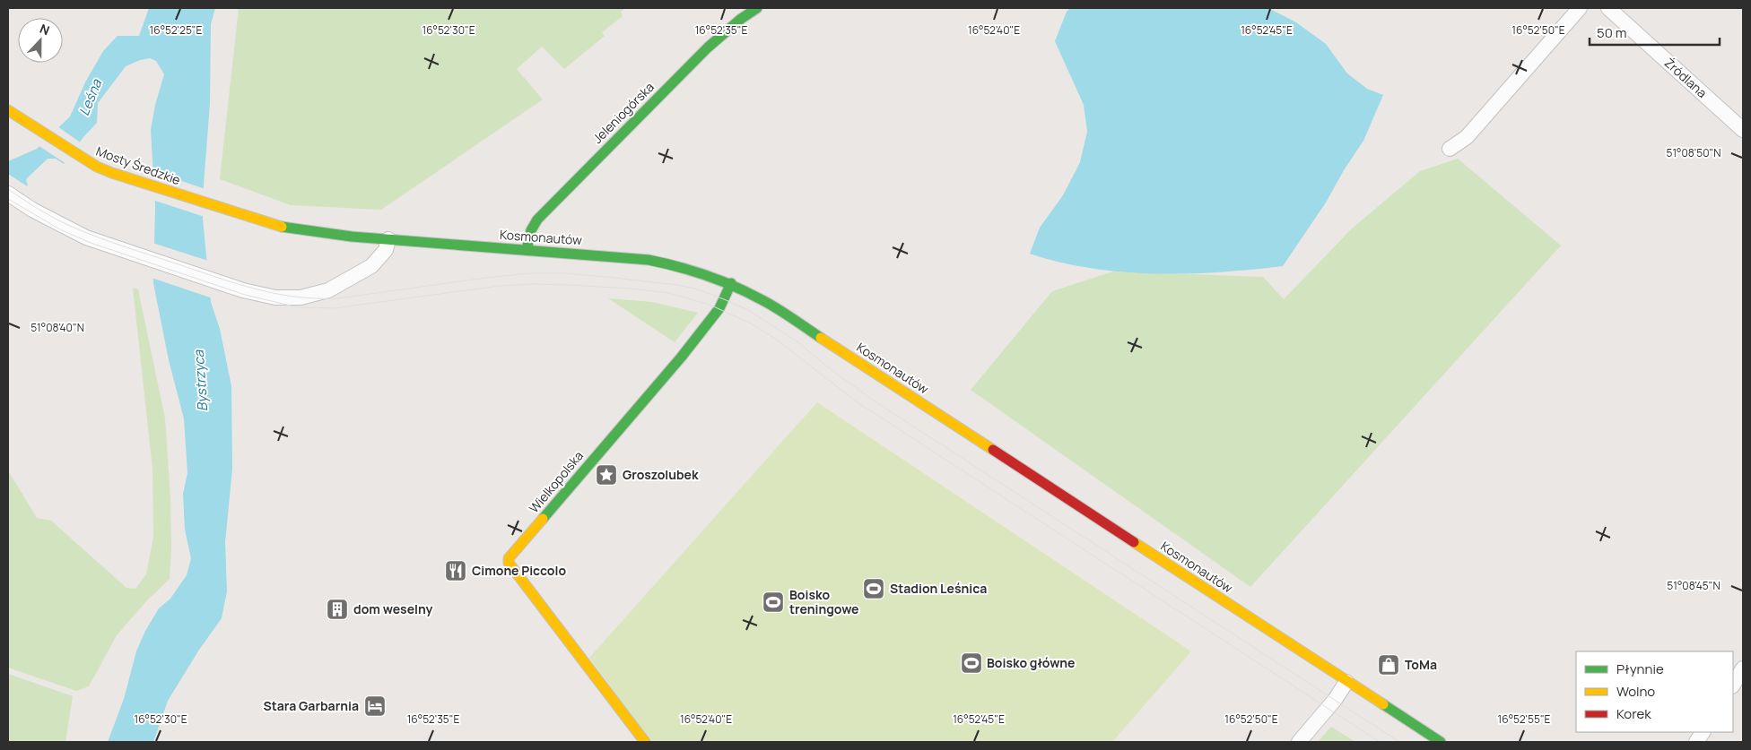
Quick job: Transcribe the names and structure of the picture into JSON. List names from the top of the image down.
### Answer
{
  "streets": {
    "main road": [
      "Jeleniogórska",
      "Mosty Średzkie",
      "Kosmonautów",
      "Wielkopolska"
    ],
    "street": ["Źródlana"]
  },
  "crossings": [
    ["Jeleniogórska", "Kosmonautów"],
    ["Mosty Średzkie", "Kosmonautów"],
    ["Kosmonautów", "Wielkopolska"]
  ],
  "water": ["Leśna", "Bystrzyca"],
  "places": {
    "place": ["Groszolubek"],
    "restaurant": ["Cimone Piccolo"],
    "sports": ["Stadion Leśnica", "Boisko treningowe", "Boisko główne"],
    "building": ["dom weselny"],
    "shop": ["ToMa"],
    "hotel": ["Stara Garbarnia"]
  },
  "legend": ["Płynnie", "Wolno", "Korek"],
  "scale_bar": "50 m",
  "north": "top",
  "coordinates": [
    "16°52'25\"E",
    "16°52'30\"E",
    "16°52'35\"E",
    "16°52'40\"E",
    "16°52'45\"E",
    "16°52'50\"E",
    "51°08'50\"N",
    "51°08'40\"N",
    "51°08'45\"N",
    "16°52'55\"E"
  ]
}
